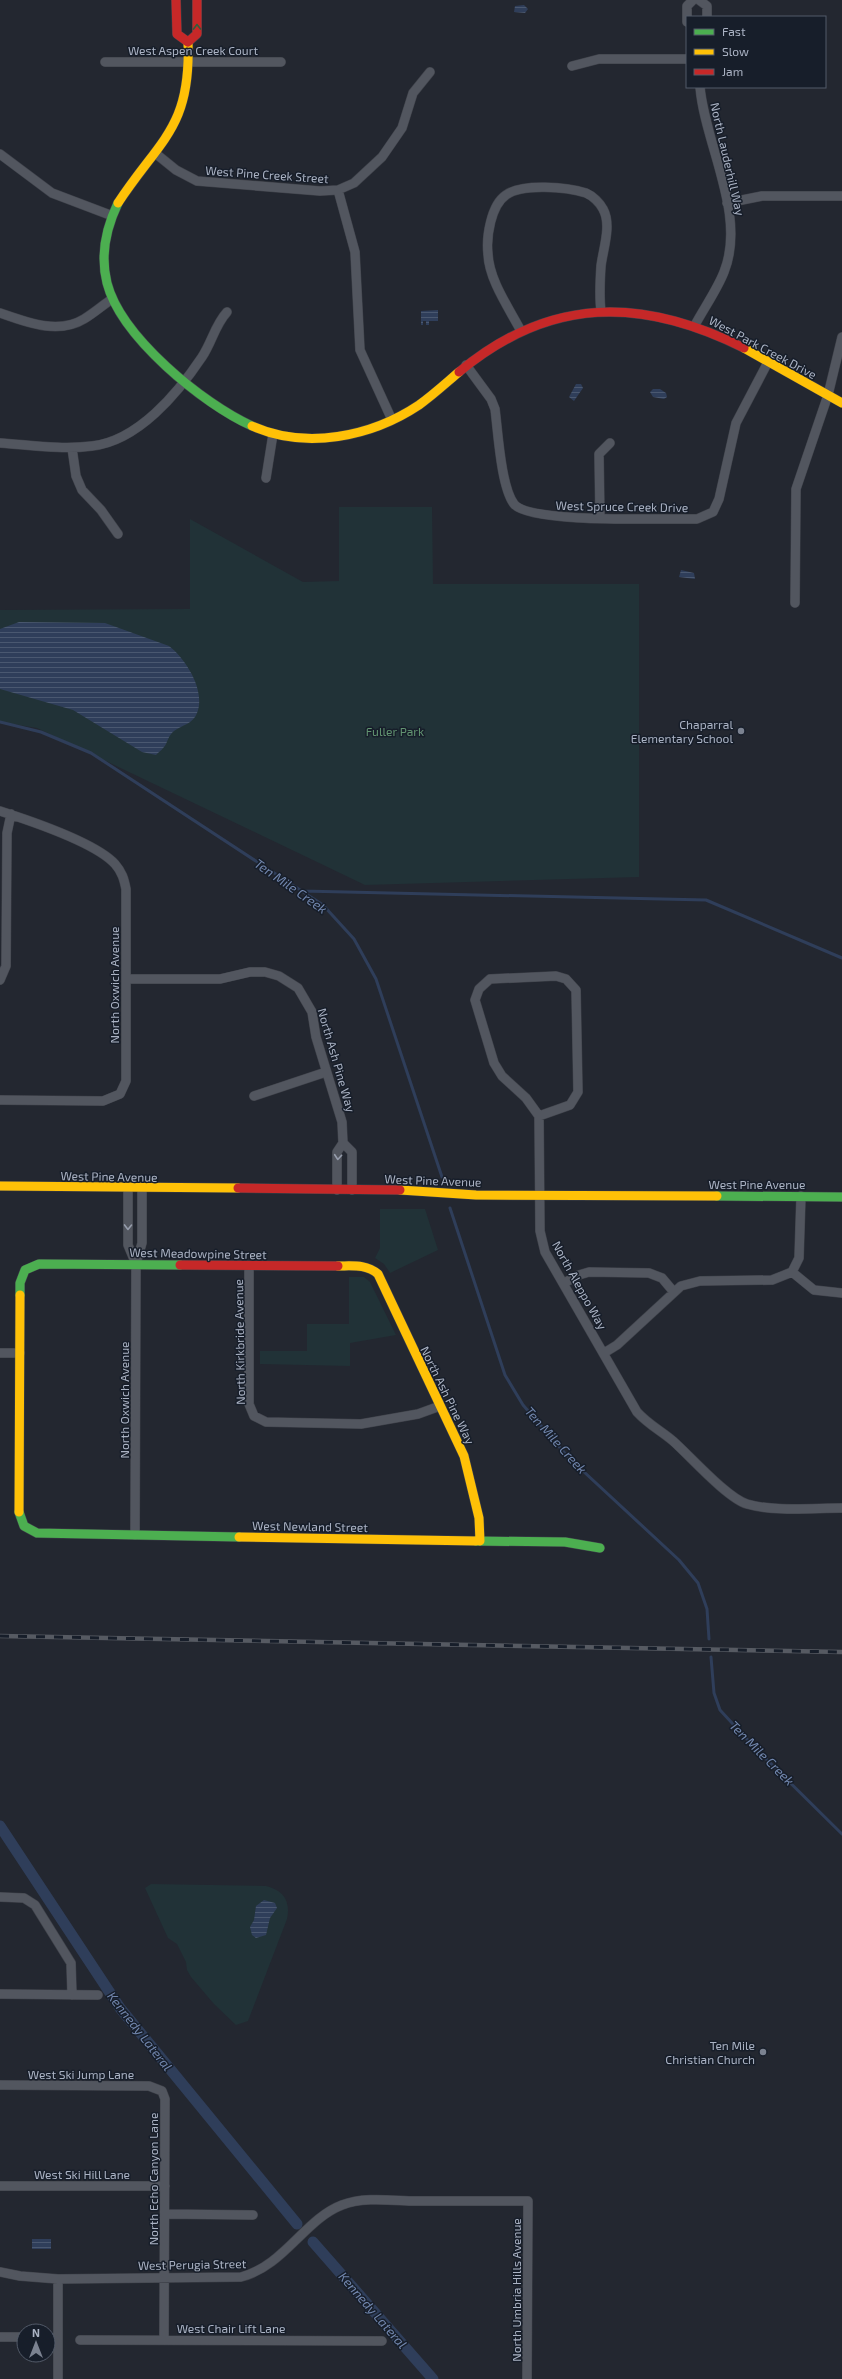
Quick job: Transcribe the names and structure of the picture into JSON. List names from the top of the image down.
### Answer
{
  "streets": {
    "street": [
      "West Aspen Creek Court",
      "North Lauderhill Way",
      "West Pine Creek Street",
      "West Park Creek Drive",
      "West Spruce Creek Drive",
      "North Oxwich Avenue",
      "North Ash Pine Way",
      "West Pine Avenue",
      "West Meadowpine Street",
      "North Aleppo Way",
      "North Kirkbride Avenue",
      "West Newland Street",
      "West Ski Jump Lane",
      "West Ski Hill Lane",
      "North Echo Canyon Lane",
      "West Perugia Street",
      "North Umbria Hills Avenue",
      "West Chair Lift Lane"
    ]
  },
  "crossings": [
    ["West Aspen Creek Court", "West Park Creek Drive"],
    ["North Lauderhill Way", "West Park Creek Drive"],
    ["West Pine Creek Street", "West Park Creek Drive"],
    ["West Park Creek Drive", "West Spruce Creek Drive"],
    ["North Oxwich Avenue", "North Ash Pine Way"],
    ["North Oxwich Avenue", "West Pine Avenue"],
    ["North Oxwich Avenue", "West Meadowpine Street"],
    ["North Oxwich Avenue", "West Newland Street"],
    ["North Ash Pine Way", "West Pine Avenue"],
    ["North Ash Pine Way", "West Meadowpine Street"],
    ["North Ash Pine Way", "North Kirkbride Avenue"],
    ["North Ash Pine Way", "West Newland Street"],
    ["West Pine Avenue", "North Aleppo Way"],
    ["West Meadowpine Street", "North Kirkbride Avenue"],
    ["West Meadowpine Street", "West Newland Street"],
    ["West Ski Jump Lane", "North Echo Canyon Lane"],
    ["West Ski Hill Lane", "North Echo Canyon Lane"],
    ["North Echo Canyon Lane", "West Perugia Street"],
    ["North Echo Canyon Lane", "West Chair Lift Lane"],
    ["West Perugia Street", "North Umbria Hills Avenue"]
  ],
  "water": ["Ten Mile Creek", "Kennedy Lateral"],
  "parks": ["Fuller Park"],
  "places": ["Chaparral Elementary School", "Ten Mile Christian Church"],
  "legend": ["Fast", "Slow", "Jam"],
  "north": "top"
}
